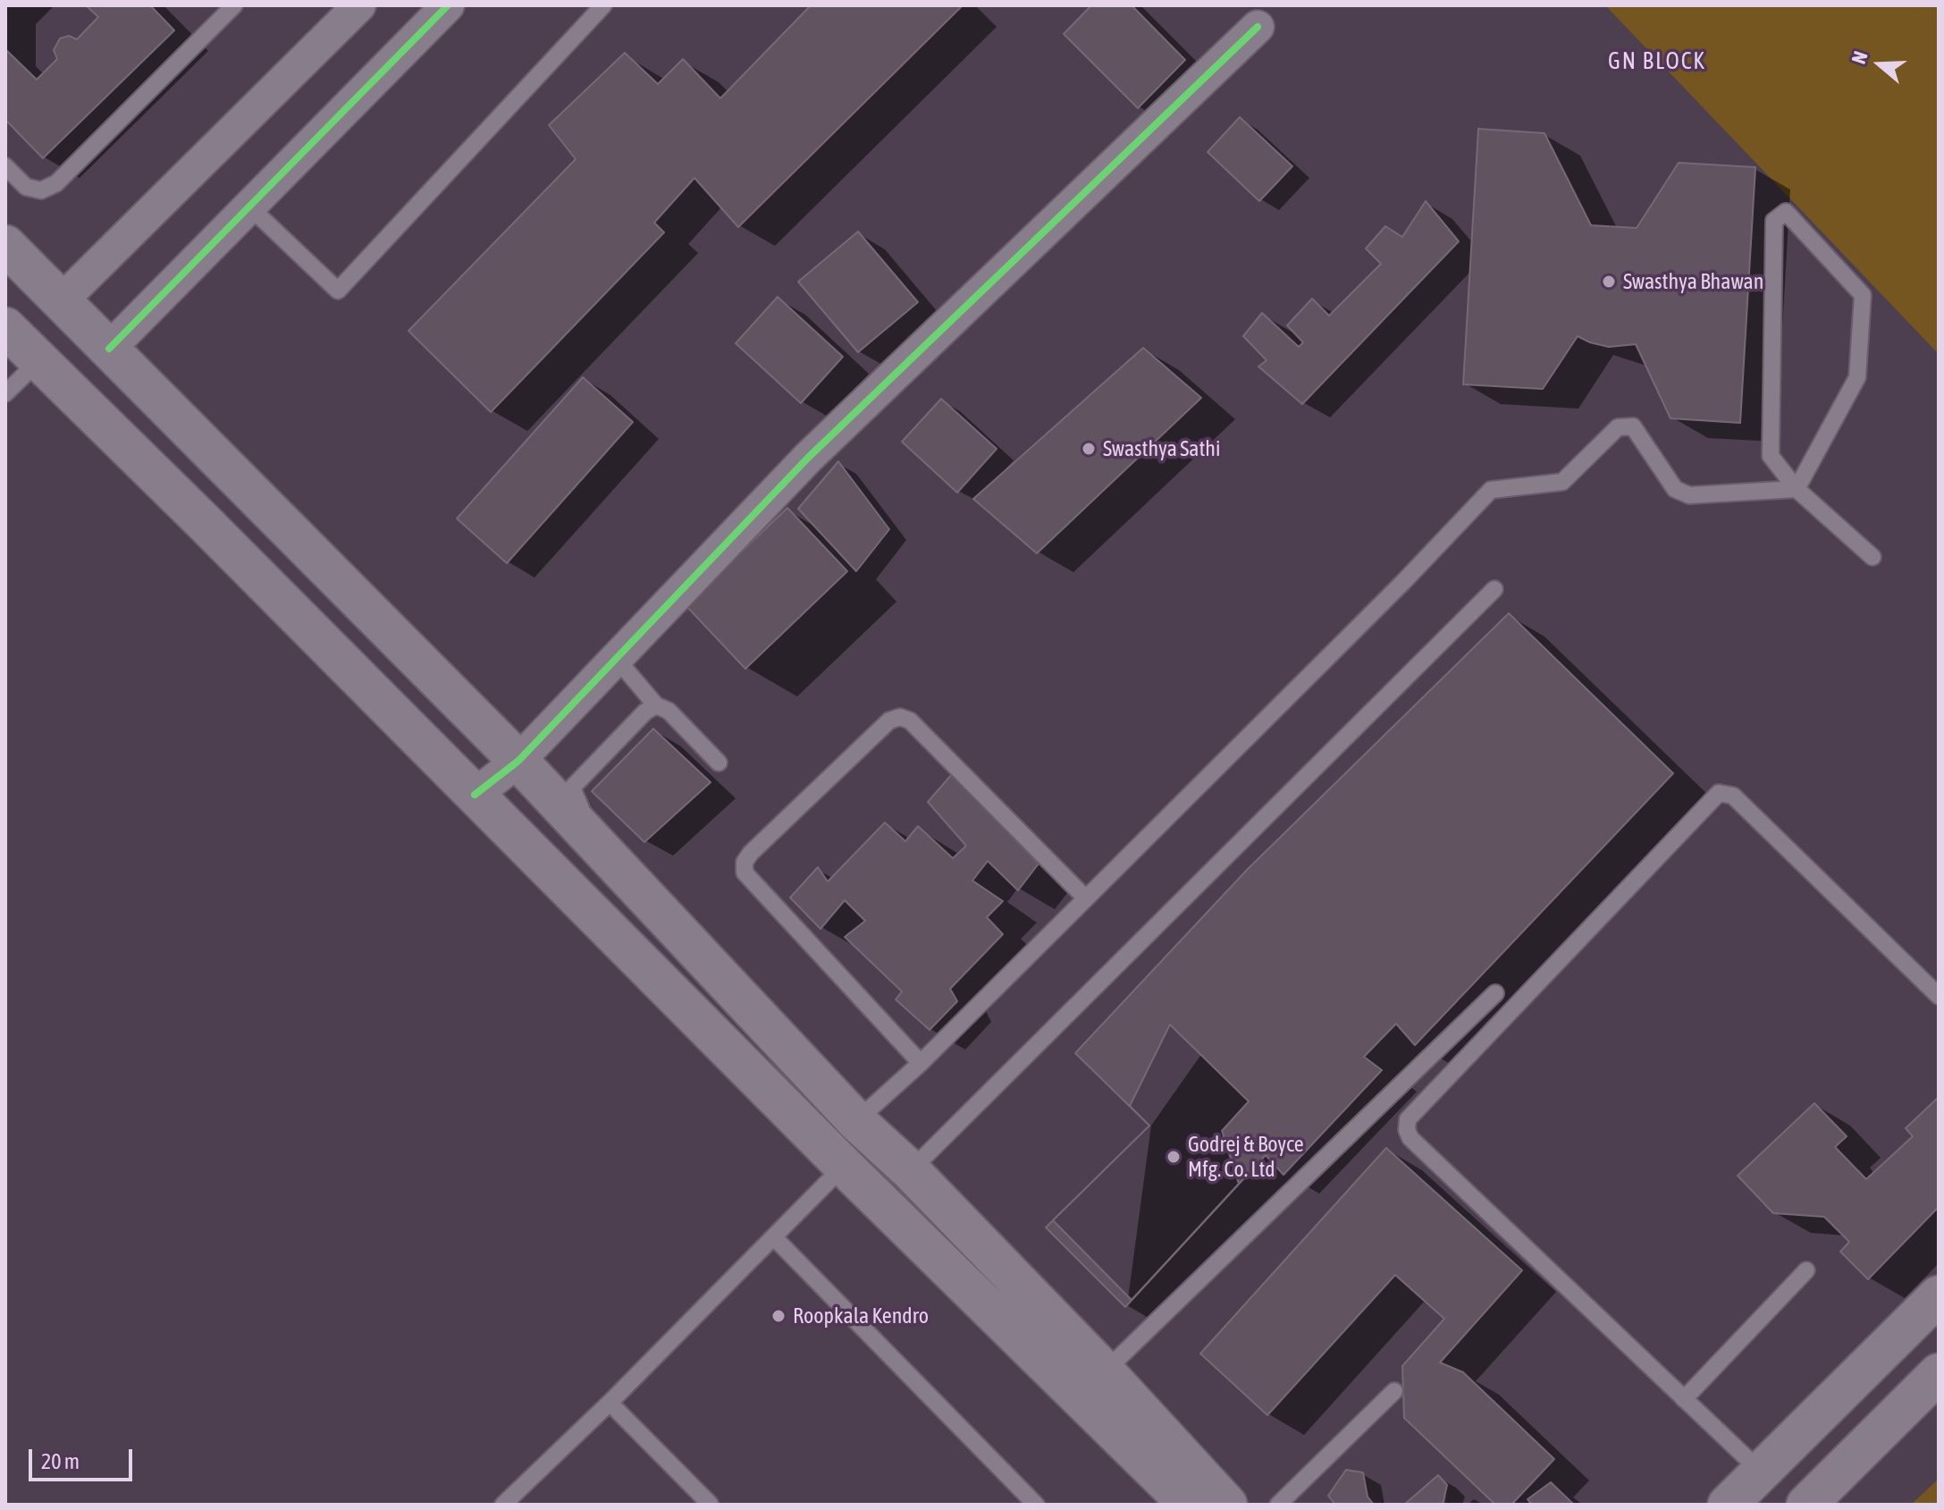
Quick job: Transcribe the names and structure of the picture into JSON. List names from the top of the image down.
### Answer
{
  "districts": ["GN BLOCK"],
  "places": [
    "Swasthya Bhawan",
    "Swasthya Sathi",
    "Godrej & Boyce Mfg. Co. Ltd",
    "Roopkala Kendro"
  ],
  "scale_bar": "20 m",
  "north": "left"
}
